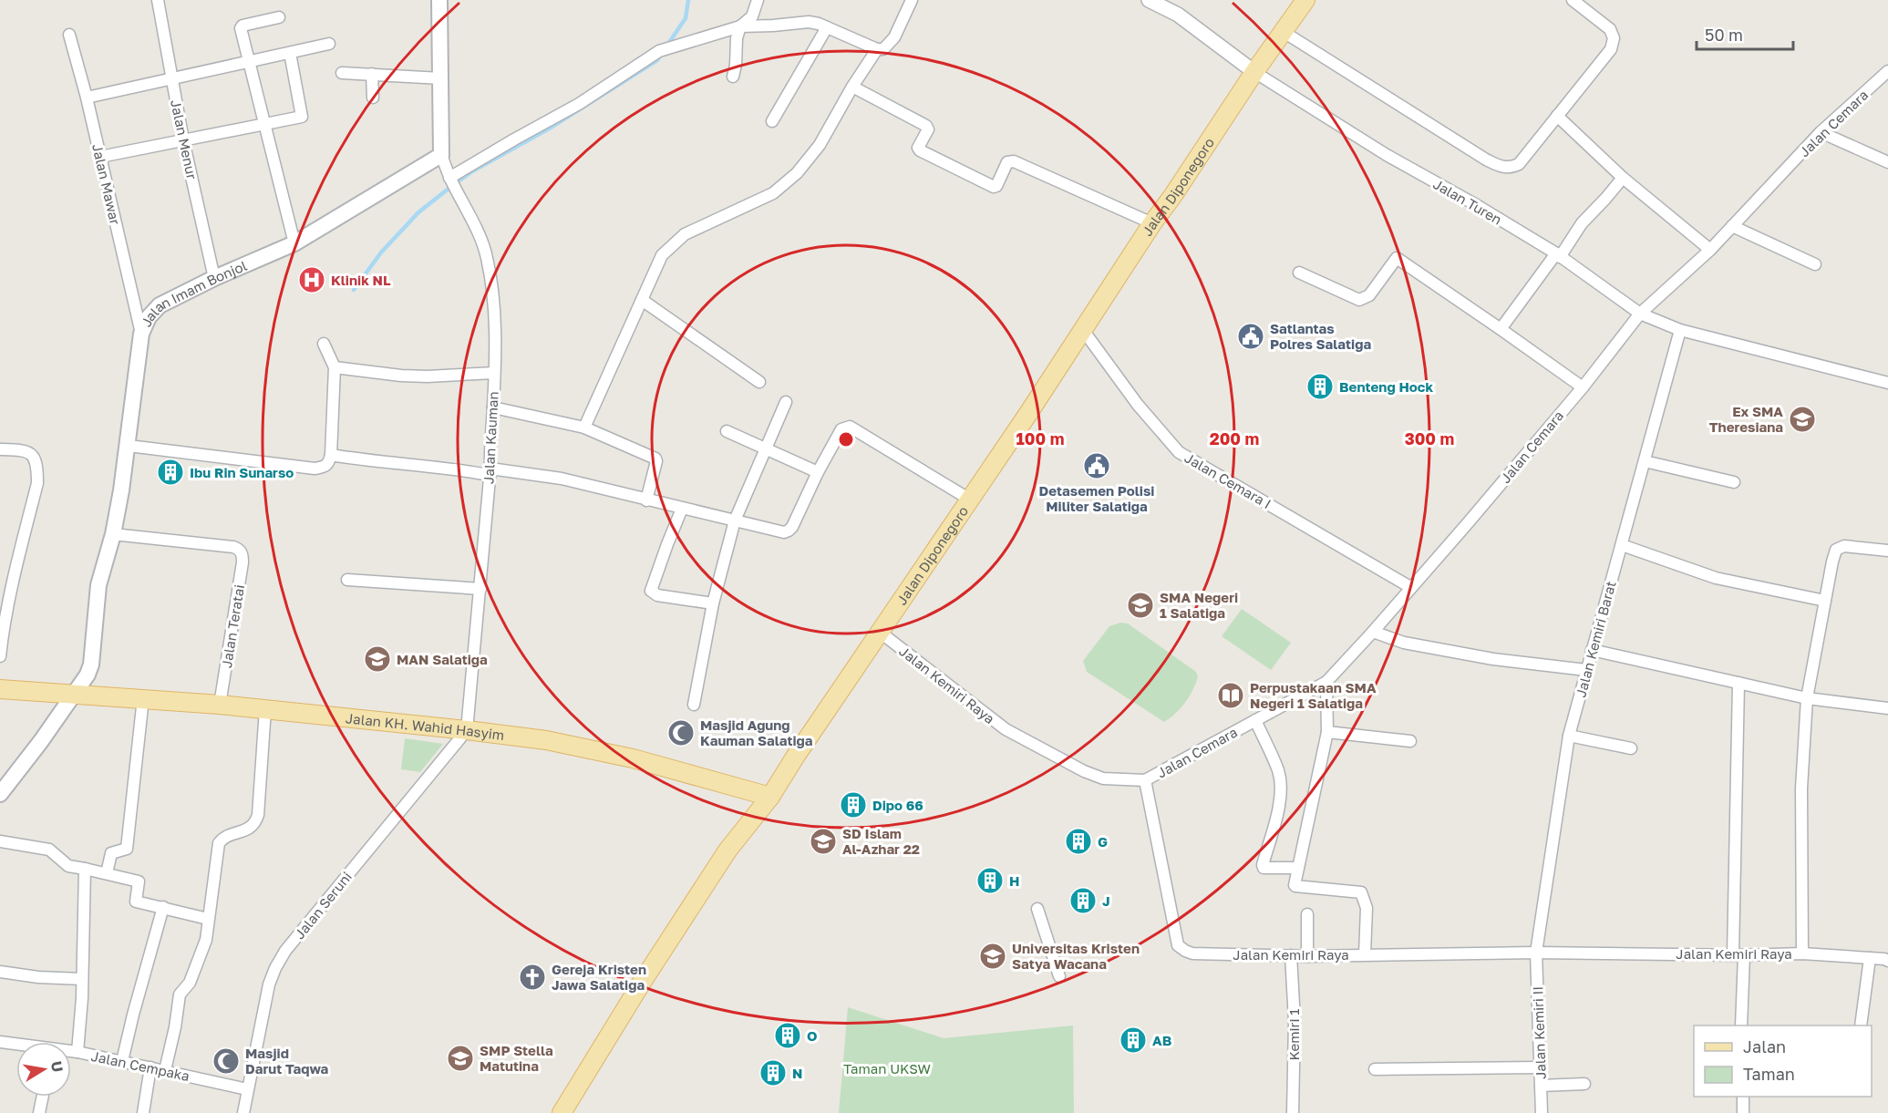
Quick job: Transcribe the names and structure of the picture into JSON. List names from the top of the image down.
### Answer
{
  "streets": {
    "main road": ["Jalan Diponegoro", "Jalan Imam Bonjol", "Jalan KH. Wahid Hasyim"],
    "street": [
      "Jalan Cemara",
      "Jalan Menur",
      "Jalan Mawar",
      "Jalan Turen",
      "Jalan Kauman",
      "Jalan Cemara I",
      "Jalan Teratai",
      "Jalan Kemiri Barat",
      "Jalan Kemiri Raya",
      "Jalan Seruni",
      "Jalan Kemiri II",
      "Kemiri 1",
      "Jalan Cempaka"
    ]
  },
  "crossings": [
    ["Jalan Cemara", "Jalan Turen"],
    ["Jalan Cemara", "Jalan Cemara I"],
    ["Jalan Cemara", "Jalan Kemiri Raya"],
    ["Jalan Menur", "Jalan Imam Bonjol"],
    ["Jalan Mawar", "Jalan Imam Bonjol"],
    ["Jalan Diponegoro", "Jalan Turen"],
    ["Jalan Diponegoro", "Jalan Cemara I"],
    ["Jalan Diponegoro", "Jalan Kemiri Raya"],
    ["Jalan Diponegoro", "Jalan KH. Wahid Hasyim"],
    ["Jalan Turen", "Jalan Kemiri Barat"],
    ["Jalan Imam Bonjol", "Jalan Kauman"],
    ["Jalan Imam Bonjol", "Jalan Teratai"],
    ["Jalan Imam Bonjol", "Jalan KH. Wahid Hasyim"],
    ["Jalan Kauman", "Jalan KH. Wahid Hasyim"],
    ["Jalan Kauman", "Jalan Seruni"],
    ["Jalan Teratai", "Jalan KH. Wahid Hasyim"],
    ["Jalan Kemiri Barat", "Jalan Kemiri Raya"],
    ["Jalan Kemiri Barat", "Jalan Kemiri II"],
    ["Jalan Kemiri Raya", "Jalan Kemiri II"],
    ["Jalan Kemiri Raya", "Kemiri 1"],
    ["Jalan KH. Wahid Hasyim", "Jalan Seruni"],
    ["Jalan Seruni", "Jalan Cempaka"]
  ],
  "parks": ["Taman UKSW"],
  "places": {
    "hospital": ["Klinik NL"],
    "public building": ["Satlantas Polres Salatiga", "Detasemen Polisi Militer Salatiga"],
    "building": [
      "Benteng Hock",
      "Ibu Rin Sunarso",
      "Dipo 66",
      "G",
      "H",
      "J",
      "O",
      "AB",
      "N"
    ],
    "school or university": [
      "Ex SMA Theresiana",
      "SMA Negeri 1 Salatiga",
      "MAN Salatiga",
      "SD Islam Al-Azhar 22",
      "Universitas Kristen Satya Wacana",
      "SMP Stella Matutina"
    ],
    "library": ["Perpustakaan SMA Negeri 1 Salatiga"],
    "mosque": ["Masjid Agung Kauman Salatiga", "Masjid Darut Taqwa"],
    "church": ["Gereja Kristen Jawa Salatiga"]
  },
  "legend": ["Jalan", "Taman"],
  "scale_bar": "50 m",
  "north": "right",
  "rings": ["100 m", "200 m", "300 m"]
}
